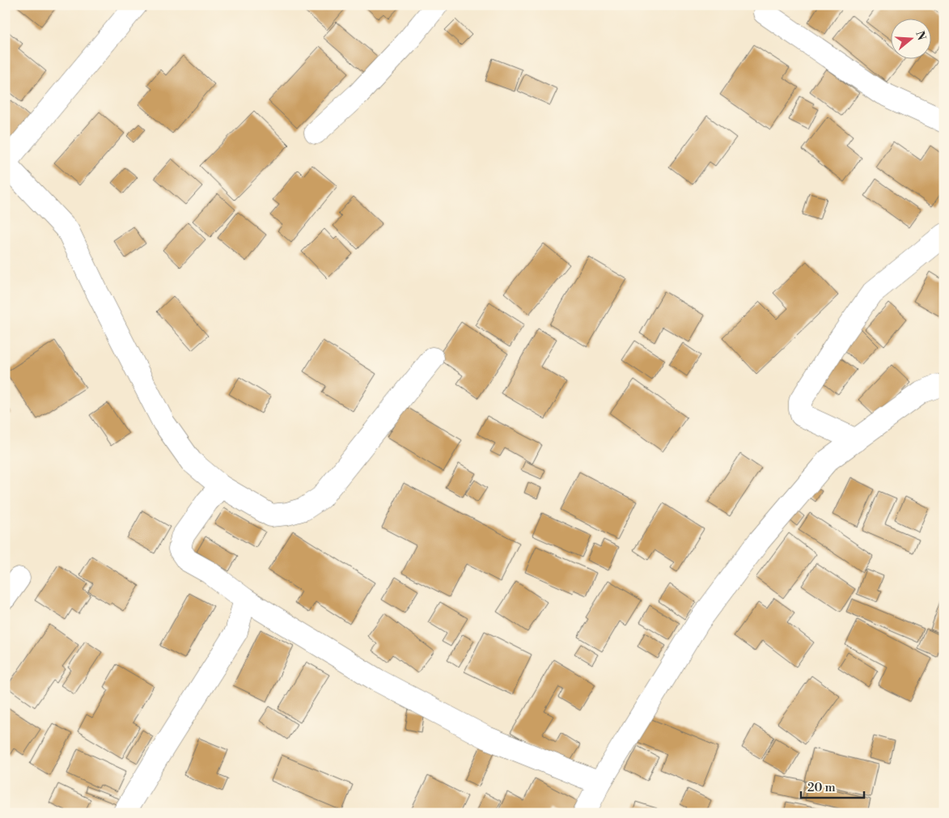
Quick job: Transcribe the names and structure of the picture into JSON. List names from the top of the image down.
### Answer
{
  "scale_bar": "20 m",
  "north": "right"
}
